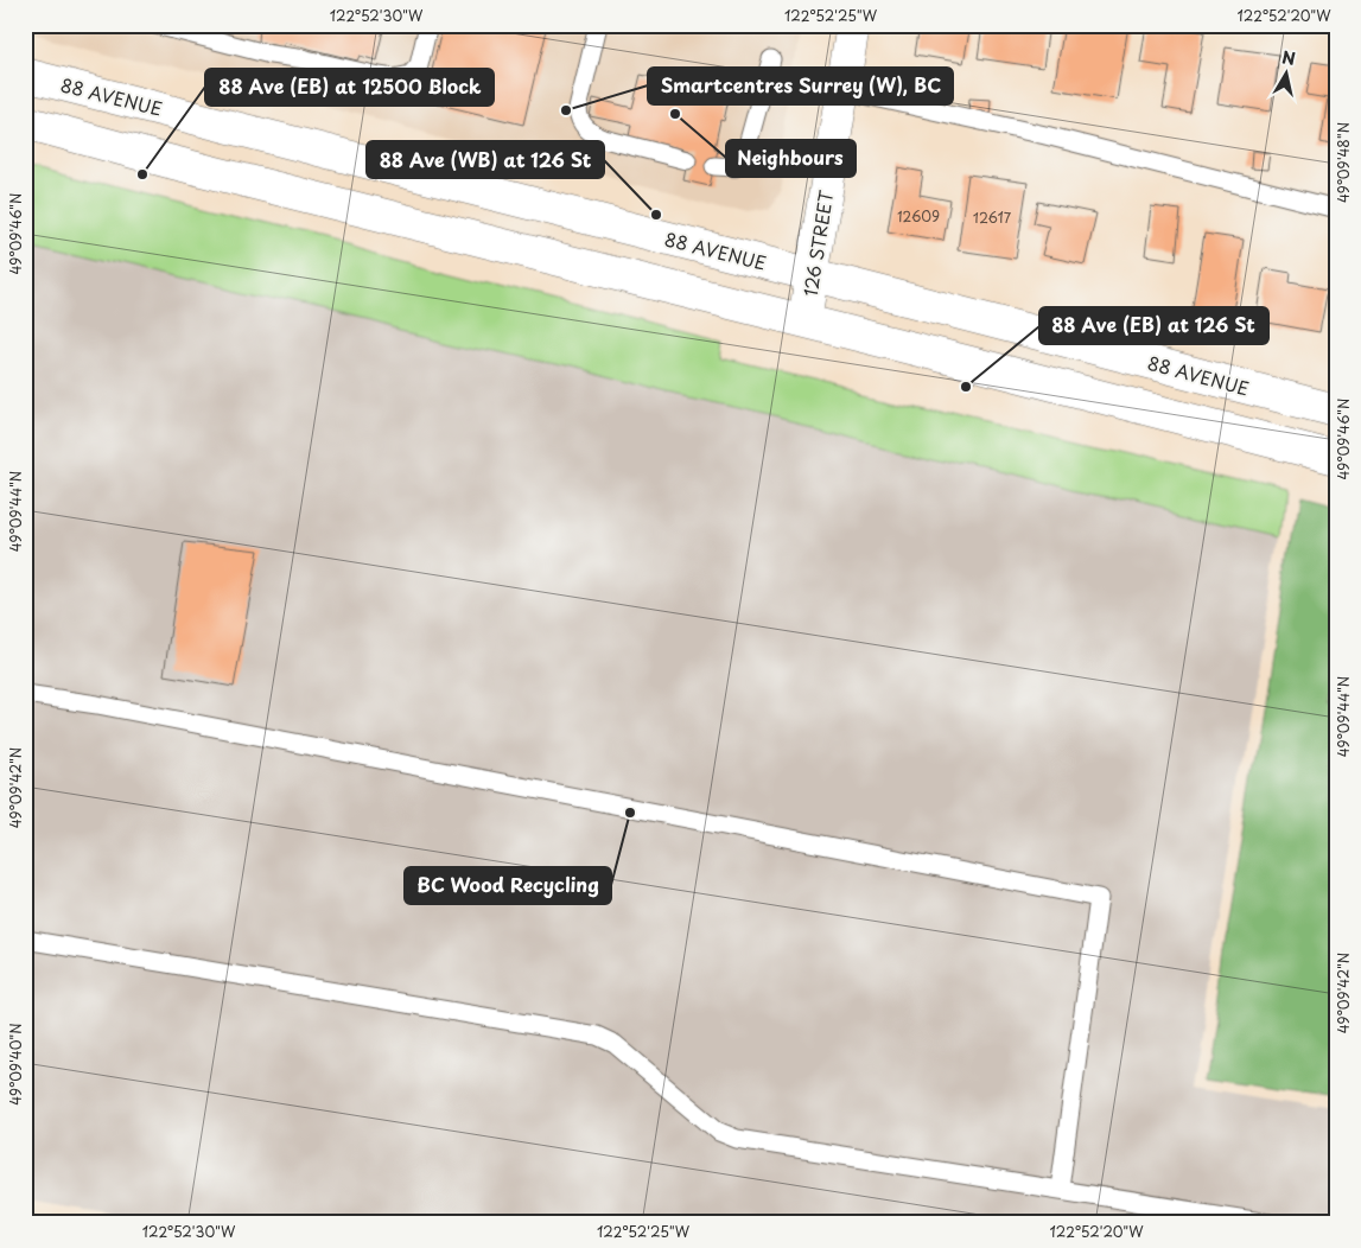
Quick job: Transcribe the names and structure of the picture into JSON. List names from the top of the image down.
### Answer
{
  "streets": {
    "main road": ["88 AVENUE", "126 STREET"]
  },
  "crossings": [
    ["88 AVENUE", "126 STREET"]
  ],
  "places": [
    "Smartcentres Surrey (W), BC",
    "Neighbours",
    "88 Ave (EB) at 12500 Block",
    "88 Ave (WB) at 126 St",
    "88 Ave (EB) at 126 St",
    "BC Wood Recycling"
  ],
  "house_numbers": ["12609", "12617"],
  "north": "top",
  "coordinates": [
    "122°52'30\"W",
    "122°52'25\"W",
    "122°52'20\"W",
    "49°09'48\"N",
    "49°09'46\"N",
    "49°09'44\"N",
    "49°09'42\"N",
    "49°09'40\"N"
  ]
}
